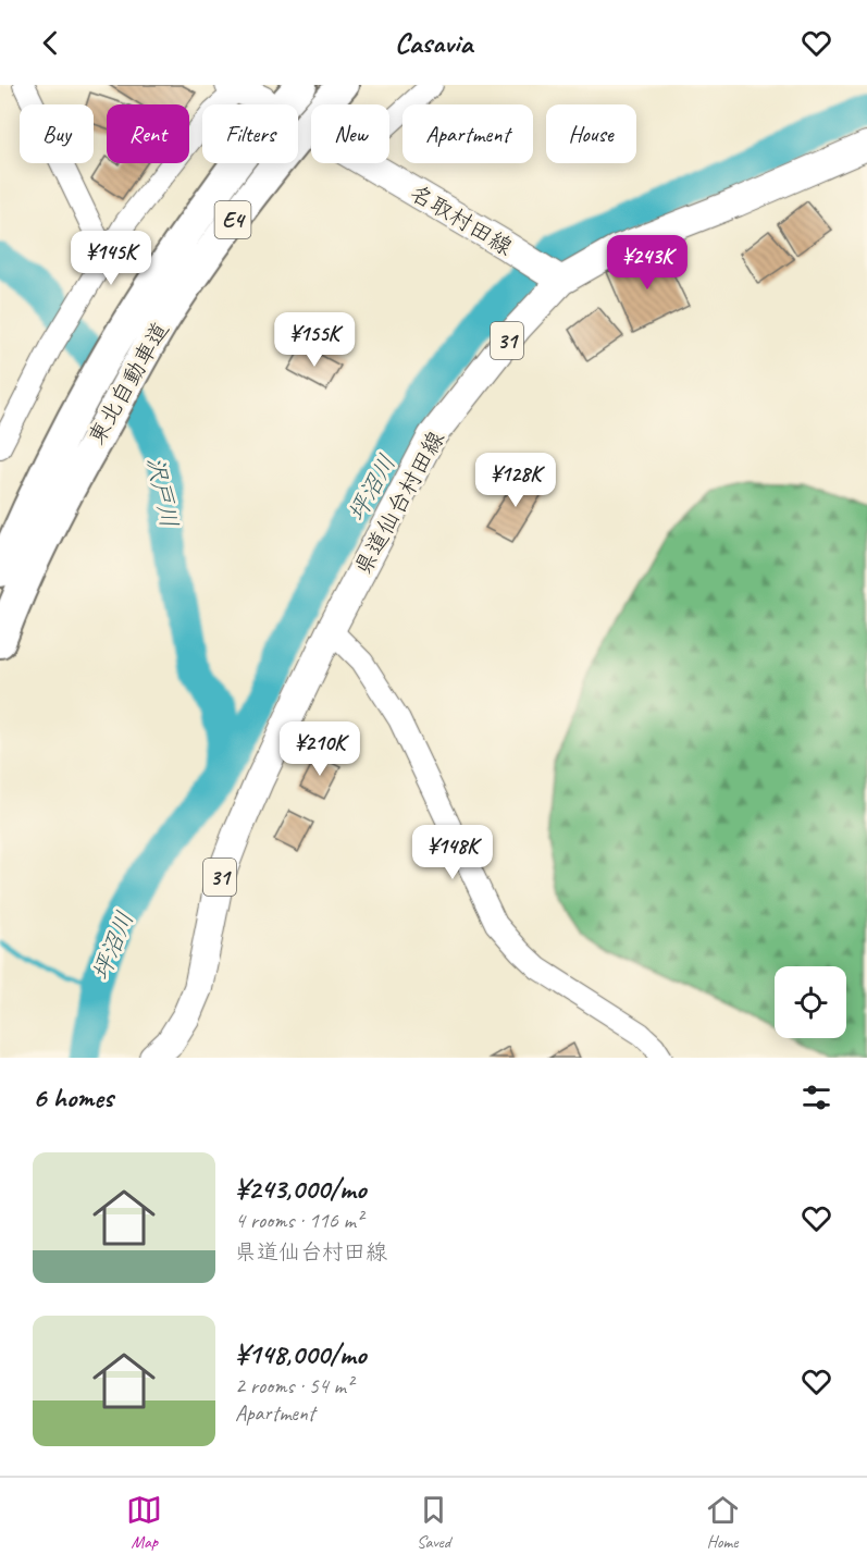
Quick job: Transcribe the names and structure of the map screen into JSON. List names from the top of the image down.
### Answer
{
  "streets": {
    "highway": ["E4", "東北自動車道"],
    "main road": ["名取村田線", "31", "県道仙台村田線"]
  },
  "crossings": [
    ["名取村田線", "県道仙台村田線"]
  ],
  "water": ["坪沼川", "沢戸川"],
  "page": {
    "header": "Casavia",
    "chip": [
      "Buy",
      "Rent",
      "Filters",
      "New",
      "Apartment",
      "House"
    ],
    "price": [
      "¥145K",
      "¥243K",
      "¥155K",
      "¥128K",
      "¥210K",
      "¥148K"
    ],
    "heading": "6 homes",
    "list": [
      {
        "name": "¥243,000/mo",
        "note": "4 rooms · 116 m² · 県道仙台村田線"
      },
      {
        "name": "¥148,000/mo",
        "note": "2 rooms · 54 m² · Apartment"
      }
    ],
    "tabs": ["Map", "Saved", "Home"]
  }
}
